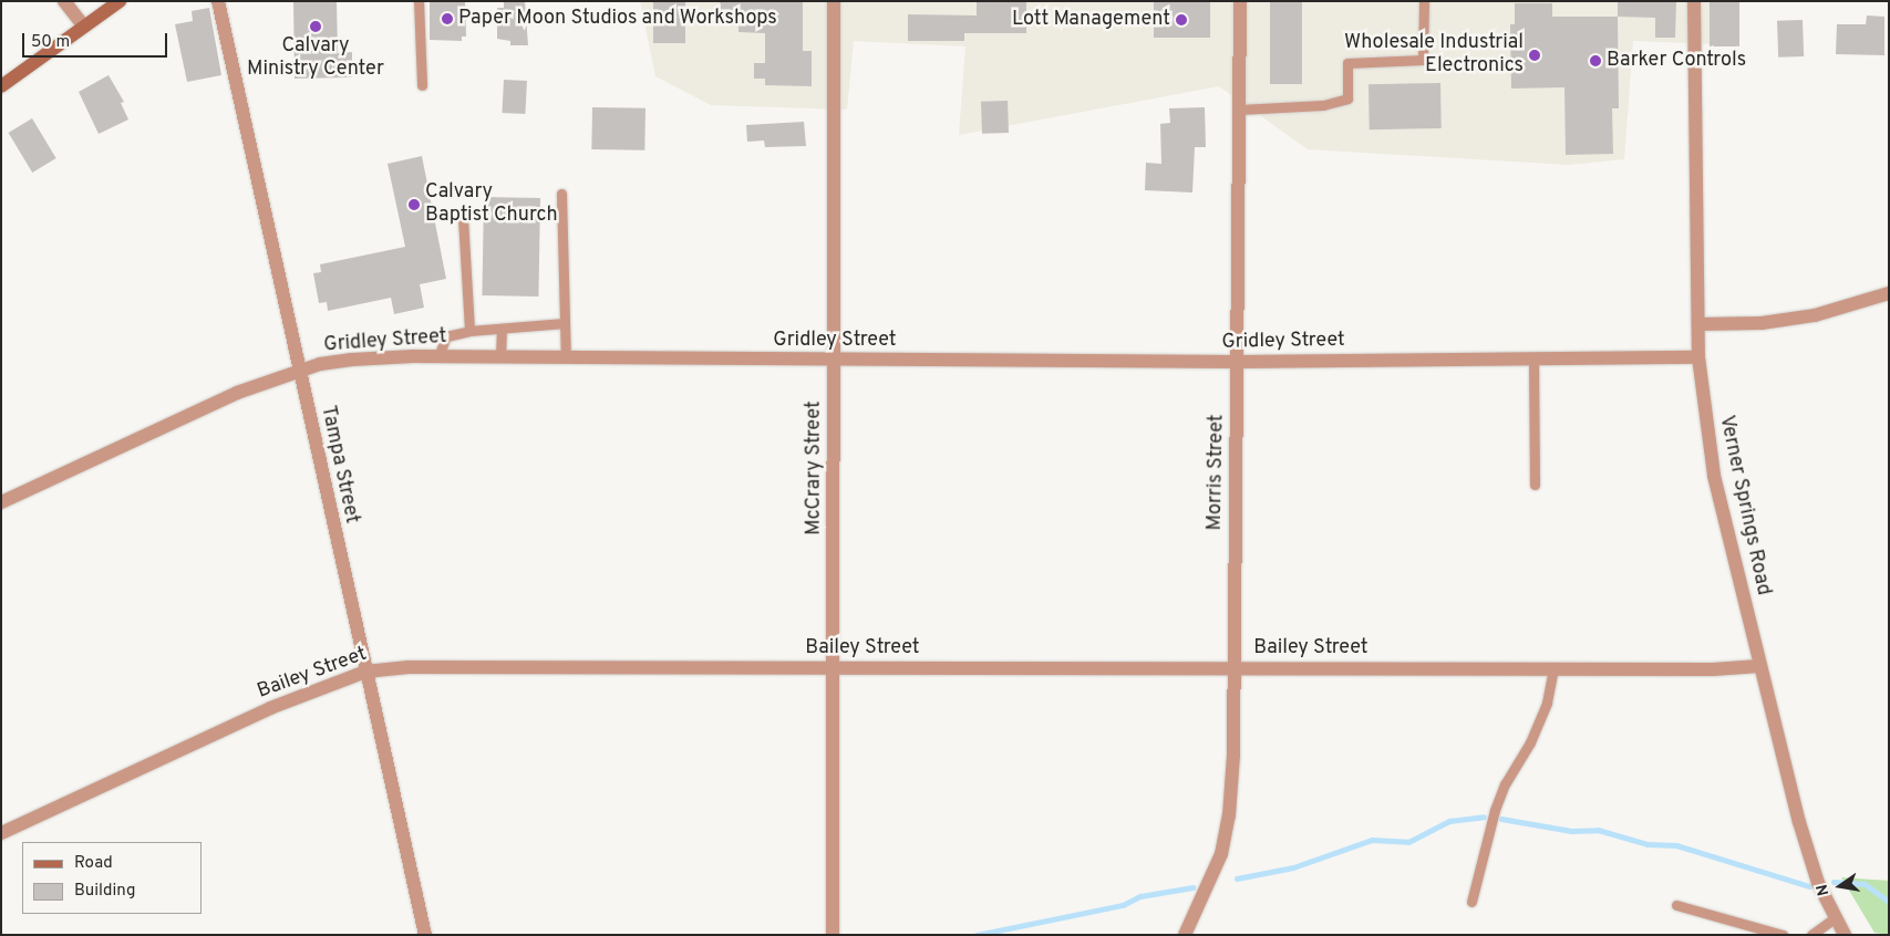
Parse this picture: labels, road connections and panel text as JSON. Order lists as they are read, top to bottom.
{
  "streets": {
    "street": [
      "Gridley Street",
      "Tampa Street",
      "McCrary Street",
      "Morris Street",
      "Verner Springs Road",
      "Bailey Street"
    ]
  },
  "crossings": [
    ["Gridley Street", "Tampa Street"],
    ["Gridley Street", "McCrary Street"],
    ["Gridley Street", "Morris Street"],
    ["Gridley Street", "Verner Springs Road"],
    ["Tampa Street", "Bailey Street"],
    ["McCrary Street", "Bailey Street"],
    ["Morris Street", "Bailey Street"],
    ["Verner Springs Road", "Bailey Street"]
  ],
  "places": [
    "Paper Moon Studios and Workshops",
    "Lott Management",
    "Calvary Ministry Center",
    "Wholesale Industrial Electronics",
    "Barker Controls",
    "Calvary Baptist Church"
  ],
  "legend": ["Road", "Building"],
  "scale_bar": "50 m",
  "north": "left"
}
